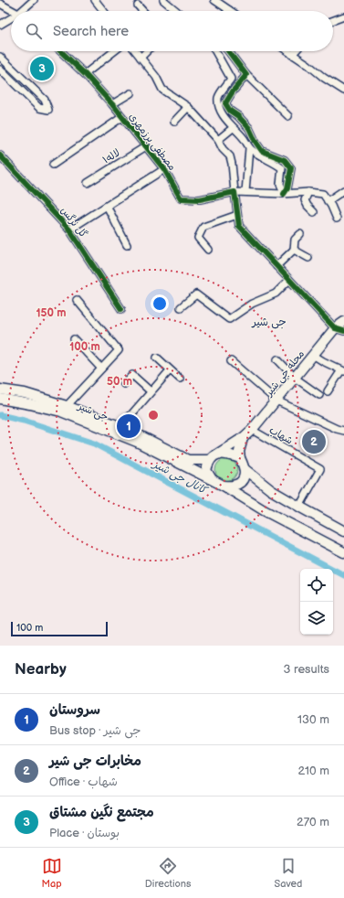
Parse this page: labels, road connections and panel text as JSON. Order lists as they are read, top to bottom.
{
  "streets": {
    "main road": ["محله جی شیر", "جی شیر"],
    "street": [
      "مصطفی برزمهری",
      "لاله۱",
      "گل نرگس",
      "شهاب"
    ]
  },
  "crossings": [
    ["مصطفی برزمهری", "لاله۱"],
    ["محله جی شیر", "جی شیر"],
    ["محله جی شیر", "شهاب"]
  ],
  "districts": ["جی شیر"],
  "water": ["کانال جی شیر"],
  "scale_bar": "100 m",
  "page": {
    "search": "Search here",
    "pins": ["3", "1", "2"],
    "scale": "100 m",
    "heading": ["Nearby", "3 results"],
    "list": [
      {
        "mark": "1",
        "name": "سروستان",
        "note": "Bus stop · جی شیر",
        "value": "130 m"
      },
      {
        "mark": "2",
        "name": "مخابرات جی شیر",
        "note": "Office · شهاب",
        "value": "210 m"
      },
      {
        "mark": "3",
        "name": "مجتمع نگین مشتاق",
        "note": "Place · بوستان",
        "value": "270 m"
      }
    ],
    "nav": ["Map", "Directions", "Saved"]
  },
  "rings": ["150 m", "100 m", "50 m"]
}
